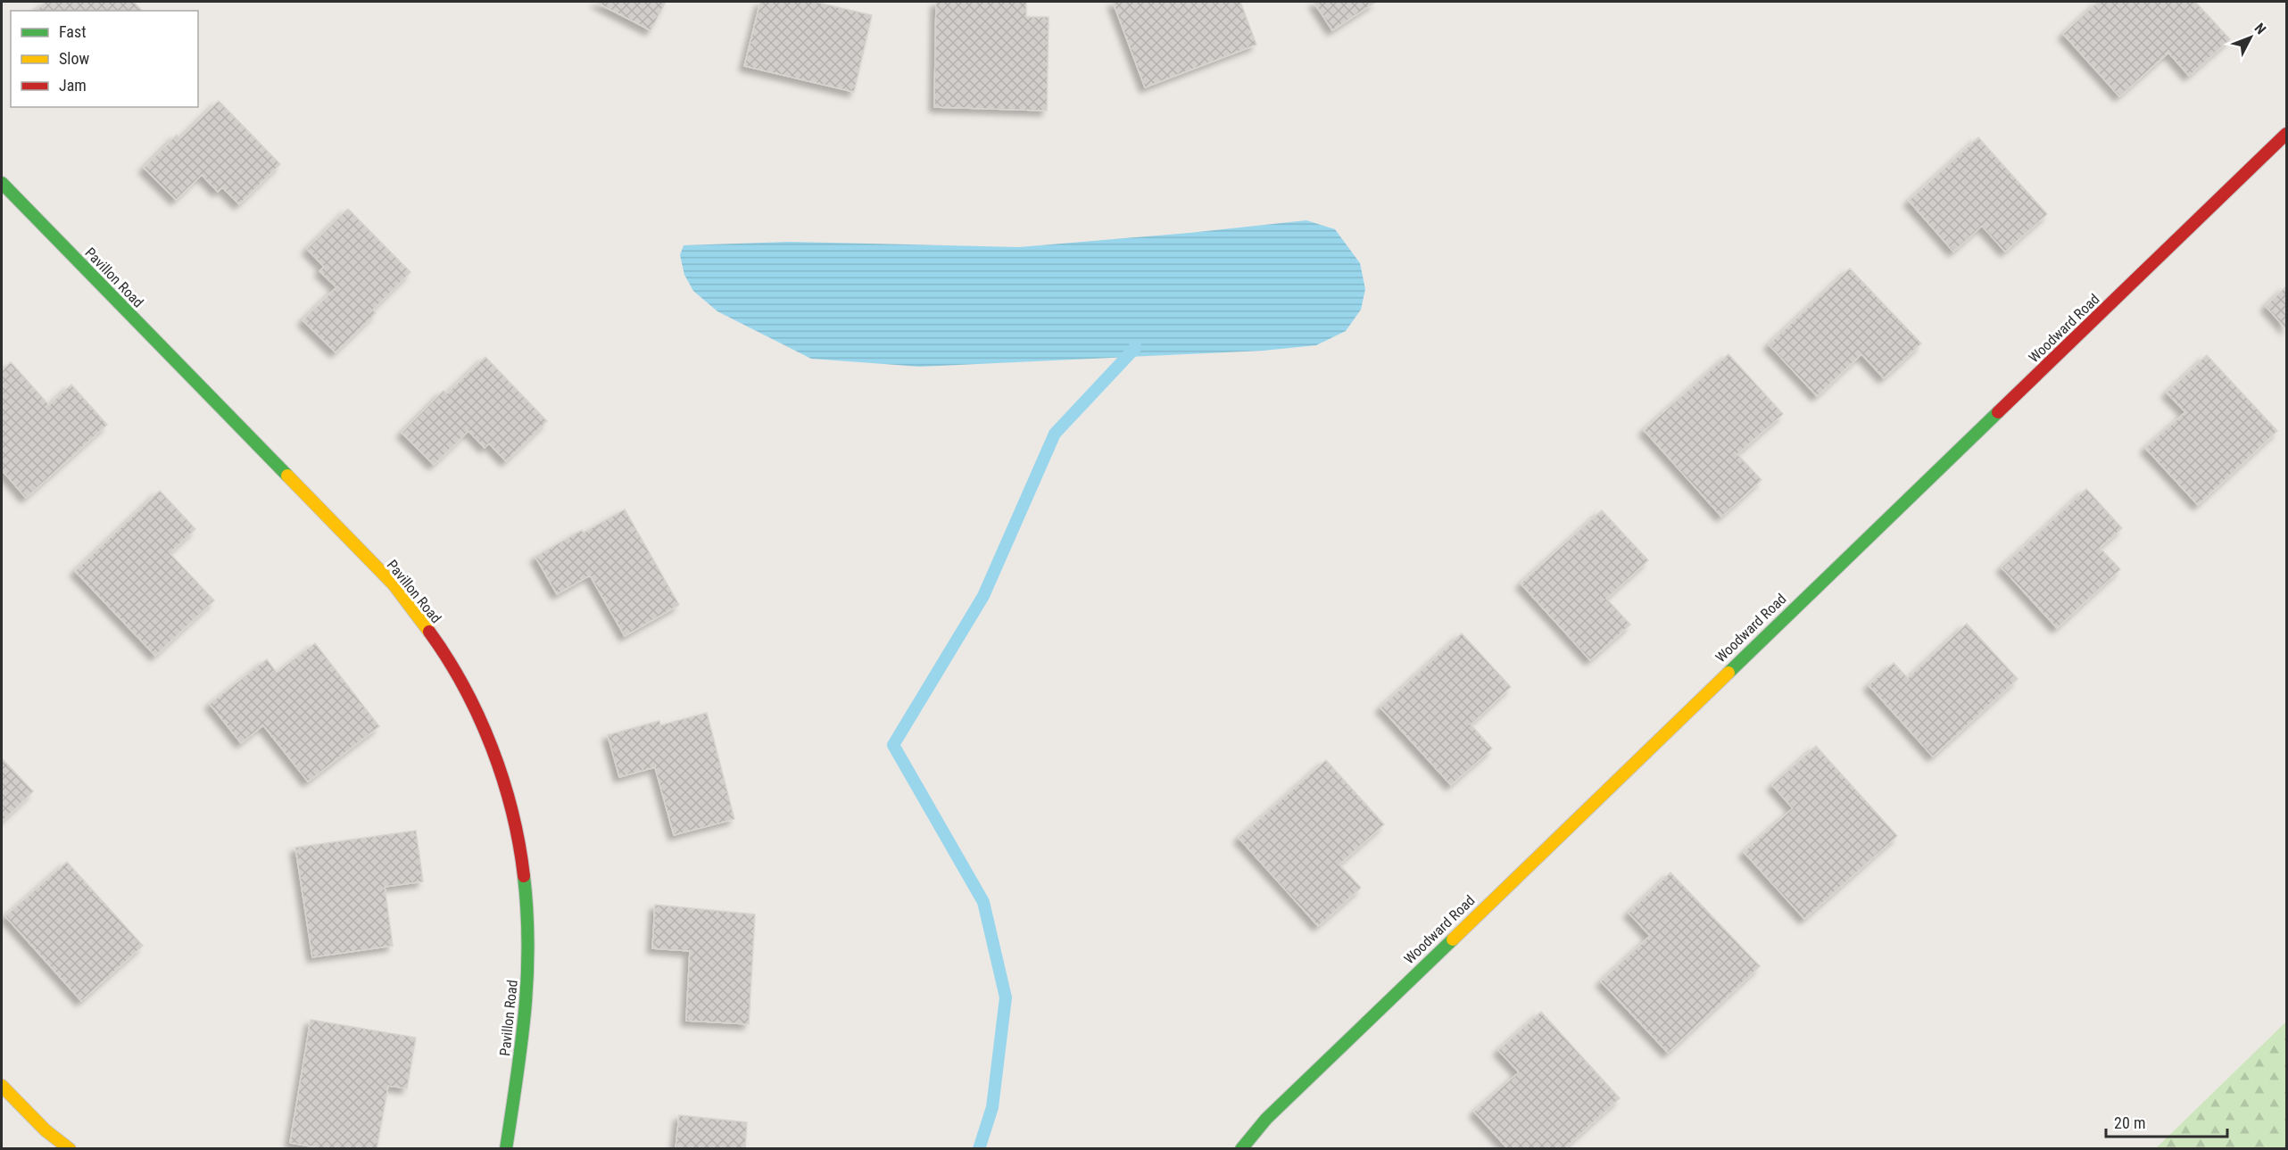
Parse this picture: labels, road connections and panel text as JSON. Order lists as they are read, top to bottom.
{
  "streets": {
    "street": ["Pavillon Road", "Woodward Road"]
  },
  "legend": ["Fast", "Slow", "Jam"],
  "scale_bar": "20 m",
  "north": "top right"
}
